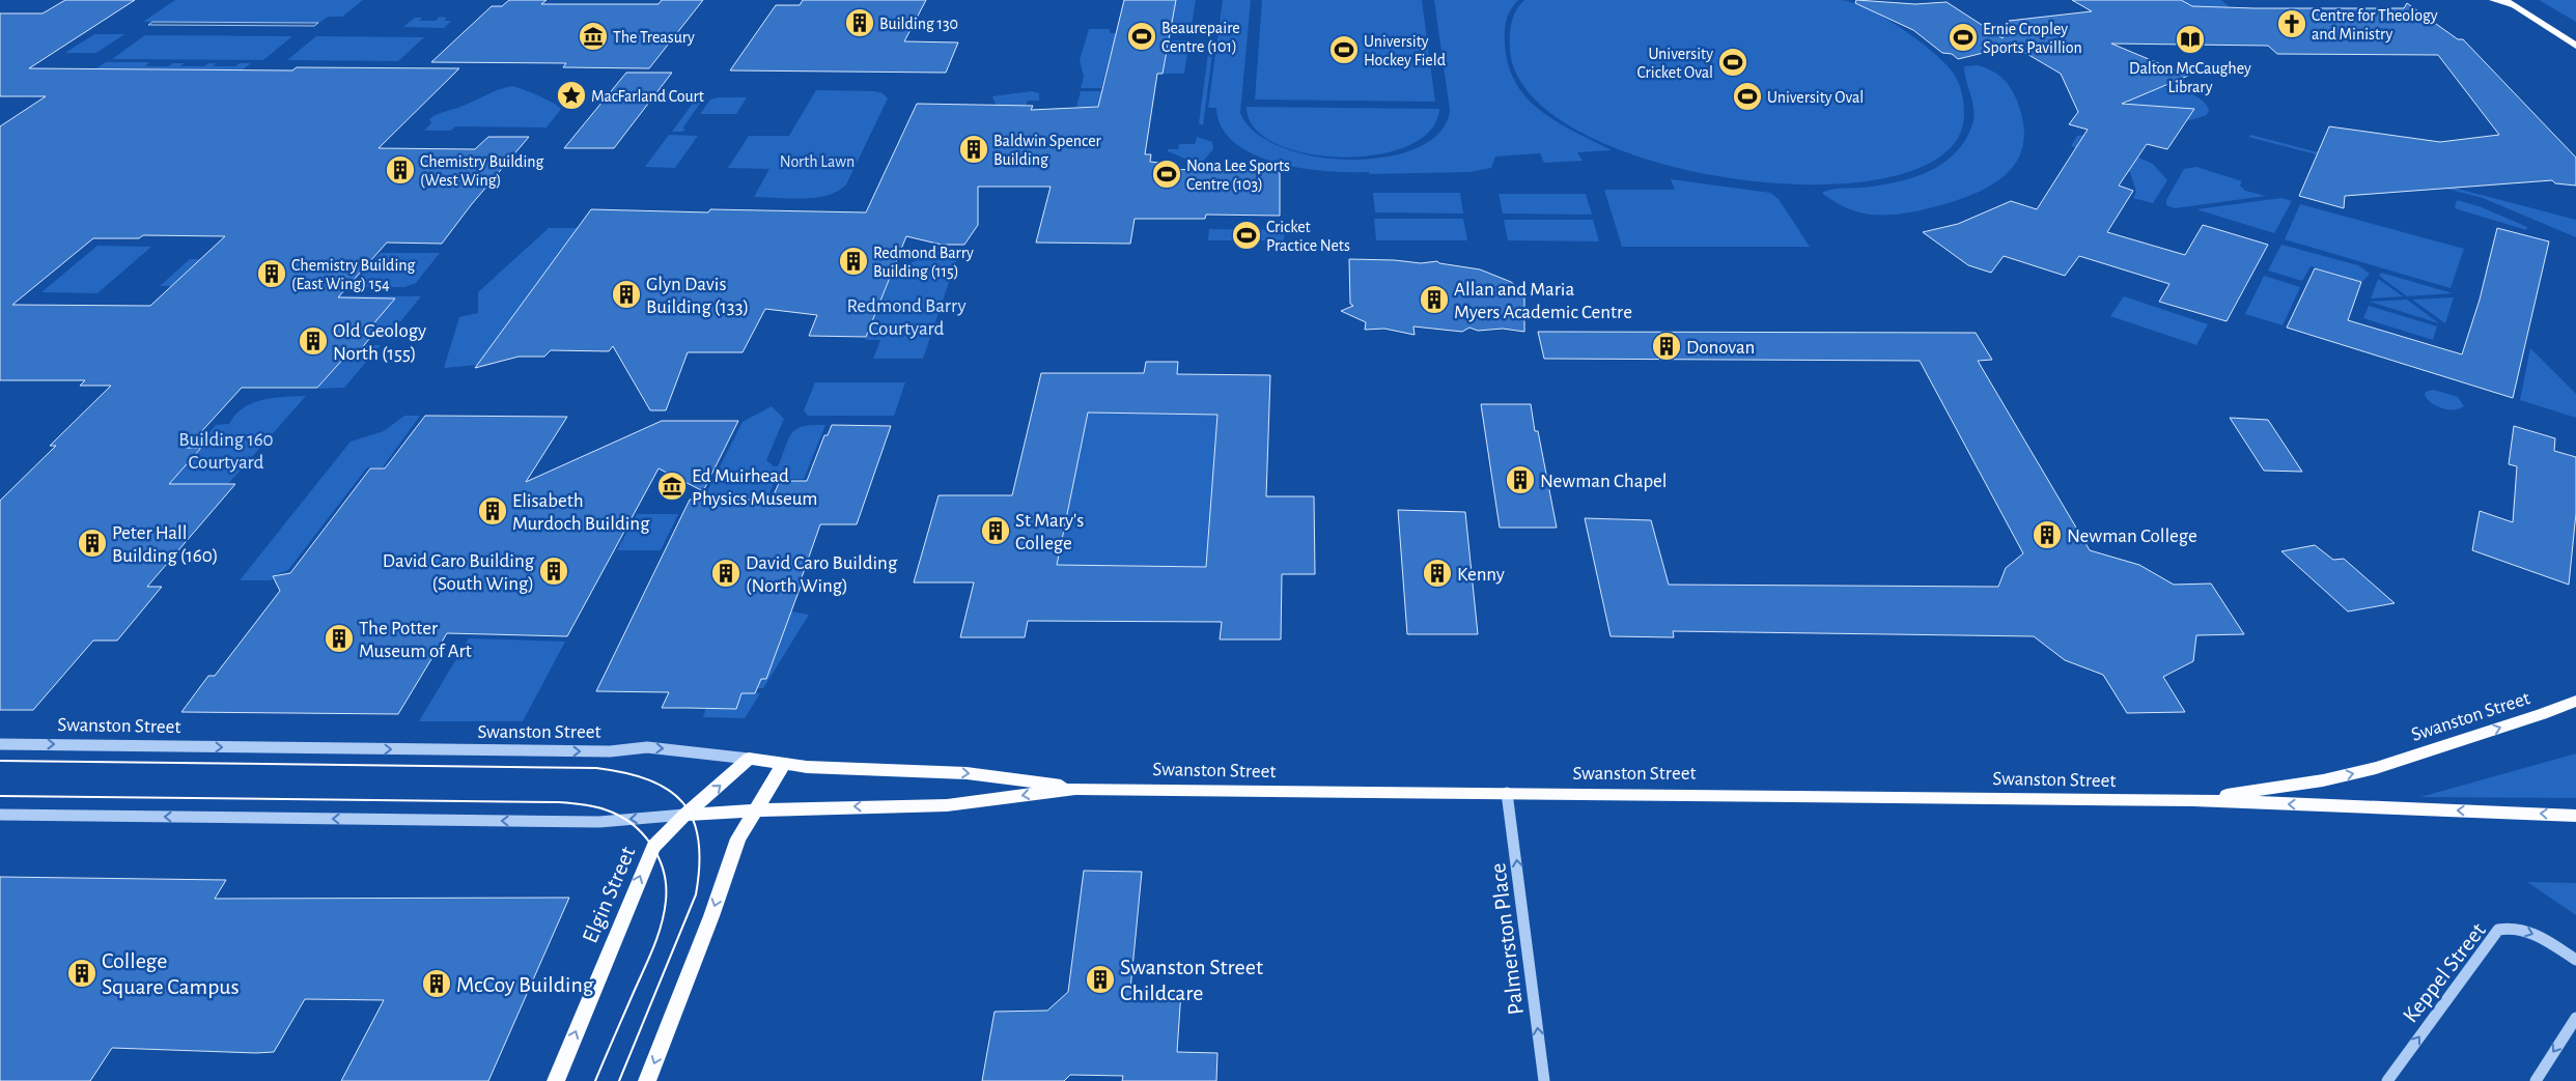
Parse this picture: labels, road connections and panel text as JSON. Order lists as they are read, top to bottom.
{
  "streets": {
    "main road": ["Swanston Street", "Elgin Street"],
    "street": ["Palmerston Place", "Keppel Street"]
  },
  "crossings": [
    ["Swanston Street", "Elgin Street"],
    ["Swanston Street", "Palmerston Place"]
  ],
  "one_way": ["Palmerston Place", "Keppel Street"],
  "parks": ["North Lawn", "Redmond Barry Courtyard", "Building 160 Courtyard"],
  "places": {
    "building": [
      "Building 130",
      "Baldwin Spencer Building",
      "Chemistry Building (West Wing)",
      "Redmond Barry Building (115)",
      "Chemistry Building (East Wing) 154",
      "Glyn Davis Building (133)",
      "Allan and Maria Myers Academic Centre",
      "Old Geology North (155)",
      "Donovan",
      "Newman Chapel",
      "Elisabeth Murdoch Building",
      "St Mary's College",
      "Newman College",
      "Peter Hall Building (160)",
      "David Caro Building (South Wing)",
      "David Caro Building (North Wing)",
      "Kenny",
      "The Potter Museum of Art",
      "College Square Campus",
      "Swanston Street Childcare",
      "McCoy Building"
    ],
    "church": ["Centre for Theology and Ministry"],
    "museum": ["The Treasury", "Ed Muirhead Physics Museum"],
    "sports": [
      "Beaurepaire Centre (101)",
      "Ernie Cropley Sports Pavillion",
      "University Hockey Field",
      "University Cricket Oval",
      "University Oval",
      "Nona Lee Sports Centre (103)",
      "Cricket Practice Nets"
    ],
    "library": ["Dalton McCaughey Library"],
    "place": ["MacFarland Court"]
  }
}
